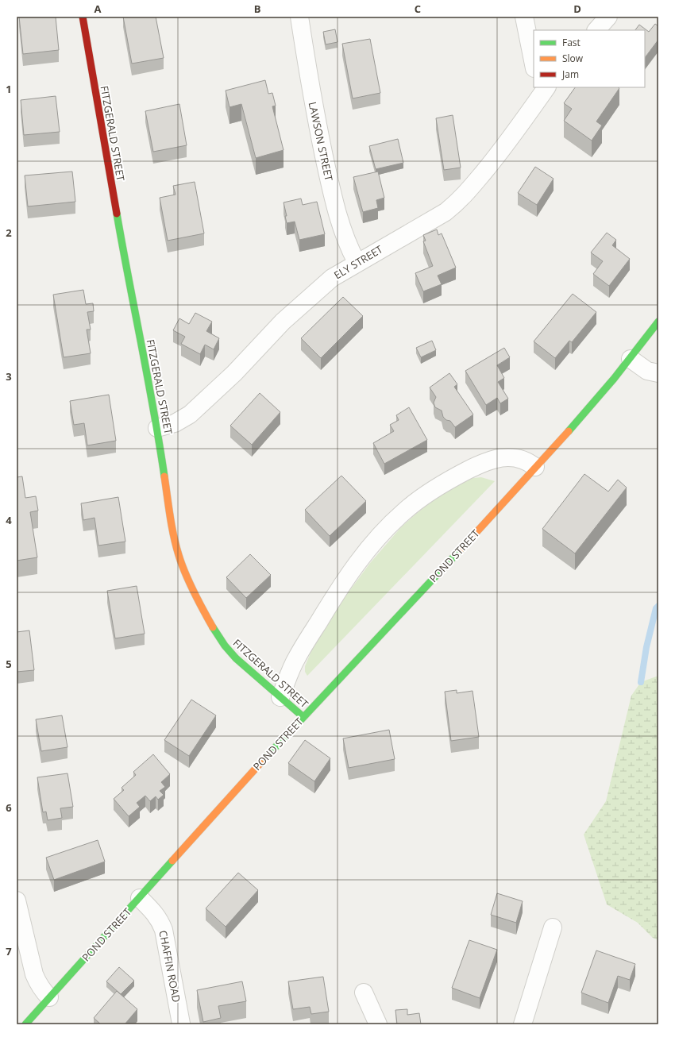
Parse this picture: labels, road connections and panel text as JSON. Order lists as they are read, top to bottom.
{
  "streets": {
    "main road": ["FITZGERALD STREET", "POND STREET"],
    "street": ["LAWSON STREET", "ELY STREET", "CHAFFIN ROAD"]
  },
  "crossings": [
    ["FITZGERALD STREET", "ELY STREET"],
    ["FITZGERALD STREET", "POND STREET"],
    ["LAWSON STREET", "ELY STREET"],
    ["POND STREET", "CHAFFIN ROAD"]
  ],
  "legend": ["Fast", "Slow", "Jam"],
  "grid": {
    "columns": [
      "A",
      "B",
      "C",
      "D"
    ],
    "rows": [
      "1",
      "2",
      "3",
      "4",
      "5",
      "6",
      "7"
    ]
  }
}
